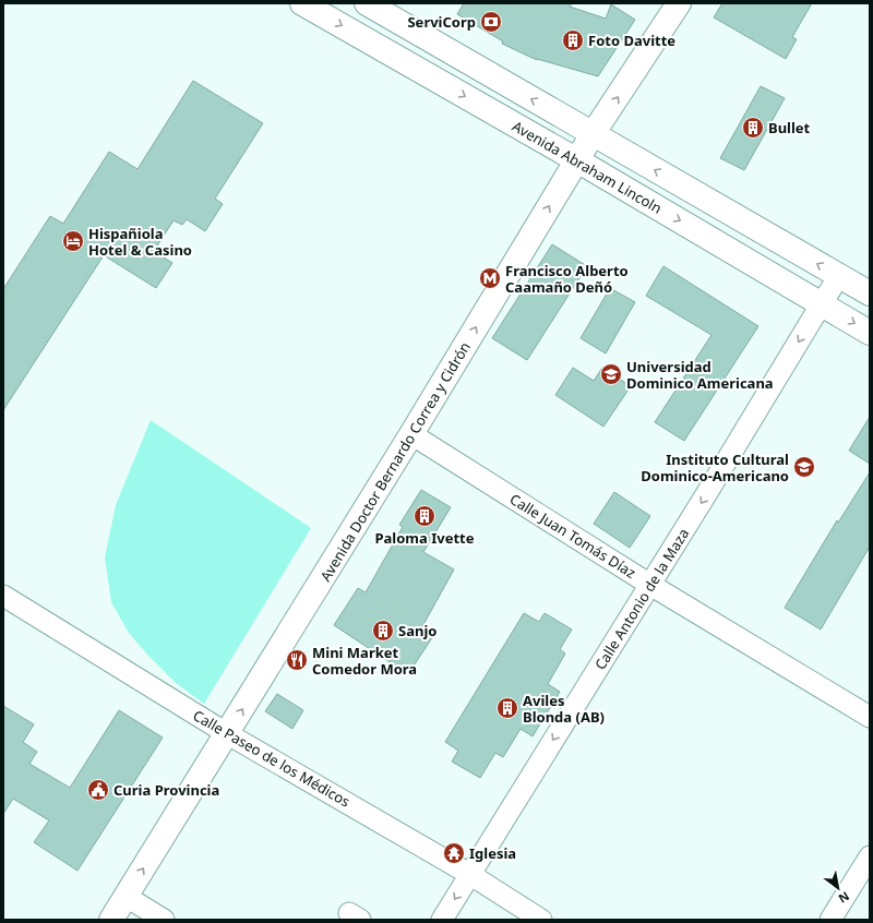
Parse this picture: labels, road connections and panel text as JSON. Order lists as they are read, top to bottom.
{
  "streets": {
    "main road": ["Avenida Abraham Lincoln", "Avenida Doctor Bernardo Correa y Cidrón"],
    "street": ["Calle Juan Tomás Díaz", "Calle Antonio de la Maza", "Calle Paseo de los Médicos"]
  },
  "crossings": [
    ["Avenida Abraham Lincoln", "Avenida Doctor Bernardo Correa y Cidrón"],
    ["Avenida Abraham Lincoln", "Calle Antonio de la Maza"],
    ["Avenida Doctor Bernardo Correa y Cidrón", "Calle Juan Tomás Díaz"],
    ["Avenida Doctor Bernardo Correa y Cidrón", "Calle Paseo de los Médicos"],
    ["Calle Juan Tomás Díaz", "Calle Antonio de la Maza"],
    ["Calle Antonio de la Maza", "Calle Paseo de los Médicos"]
  ],
  "one_way": ["Avenida Doctor Bernardo Correa y Cidrón", "Calle Antonio de la Maza"],
  "places": {
    "bank": ["ServiCorp"],
    "building": [
      "Foto Davitte",
      "Bullet",
      "Paloma Ivette",
      "Sanjo",
      "Aviles Blonda (AB)"
    ],
    "hotel": ["Hispañiola Hotel & Casino"],
    "metro station": ["Francisco Alberto Caamaño Deñó"],
    "school or university": ["Universidad Dominico Americana", "Instituto Cultural Dominico-Americano"],
    "restaurant": ["Mini Market Comedor Mora"],
    "public building": ["Curia Provincia"],
    "temple": ["Iglesia"]
  },
  "north": "bottom right"
}
